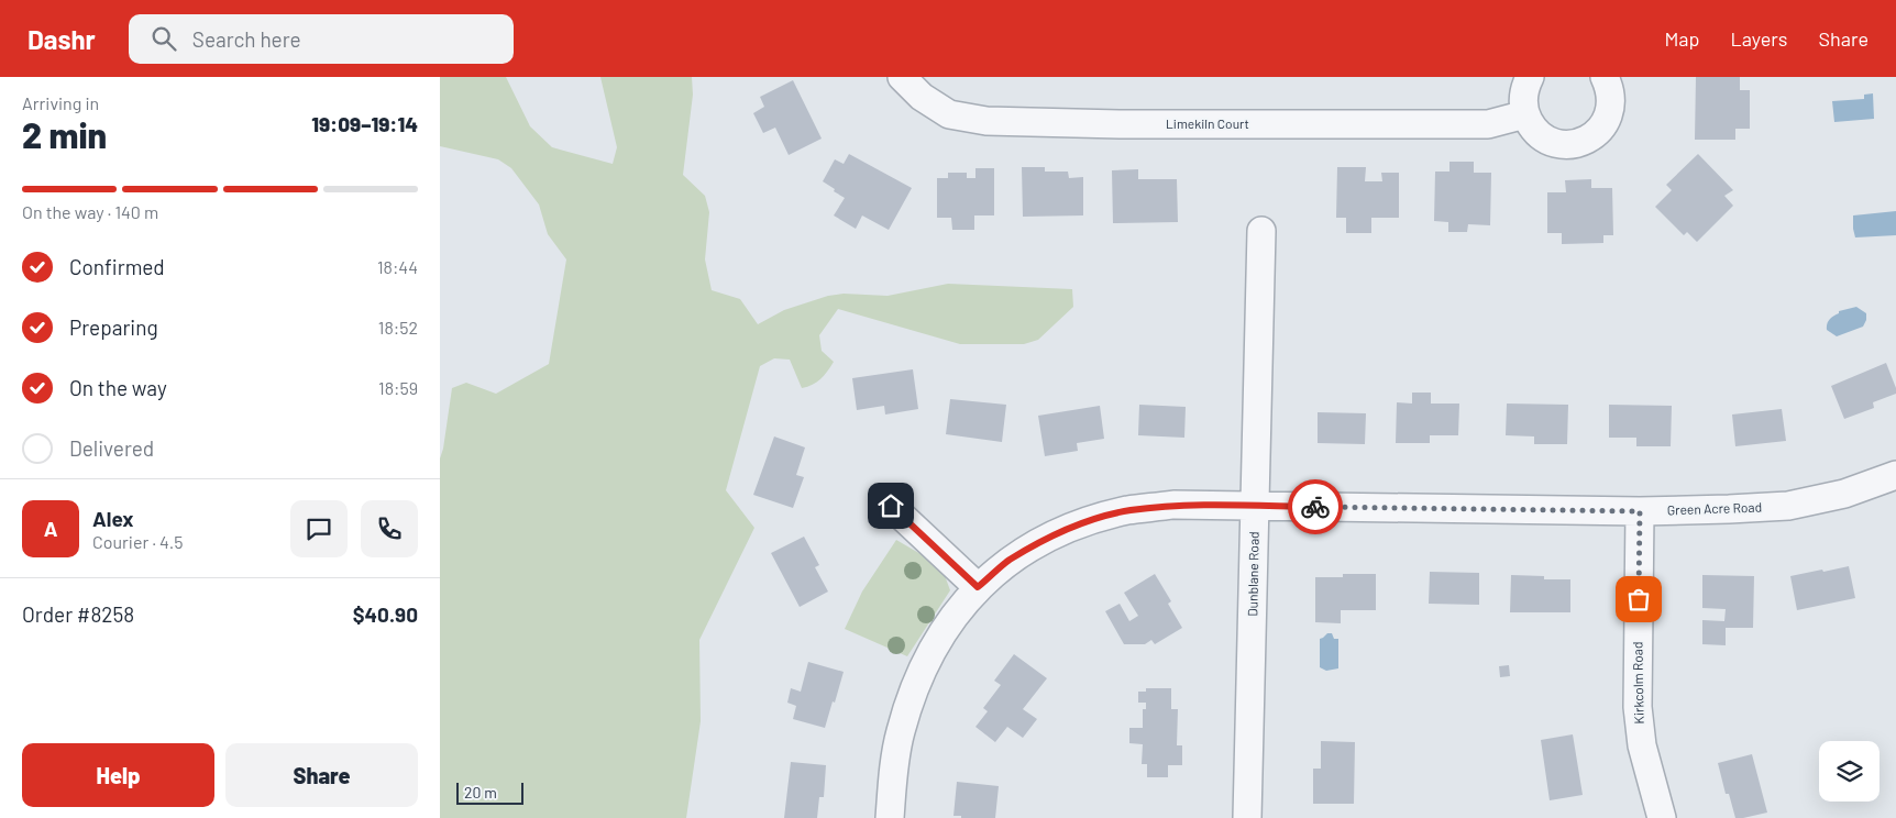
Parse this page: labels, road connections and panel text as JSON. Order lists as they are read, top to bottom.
{
  "streets": {
    "street": [
      "Limekiln Court",
      "Green Acre Road",
      "Dunblane Road",
      "Kirkcolm Road"
    ]
  },
  "crossings": [
    ["Green Acre Road", "Dunblane Road"],
    ["Green Acre Road", "Kirkcolm Road"]
  ],
  "scale_bar": "20 m",
  "page": {
    "header": "Dashr",
    "search": "Search here",
    "nav": ["Map", "Layers", "Share"],
    "heading": ["2 min", "Arriving in", "19:09–19:14"],
    "panel": [
      "Alex",
      "Courier · 4.5",
      "Order #8258",
      "$40.90"
    ],
    "bar": "On the way · 140 m",
    "list": [
      ["Confirmed", "18:44"],
      ["Preparing", "18:52"],
      ["On the way", "18:59"],
      "Delivered"
    ],
    "round": "A",
    "buttons": ["Help", "Share"],
    "scale": "20 m"
  }
}
